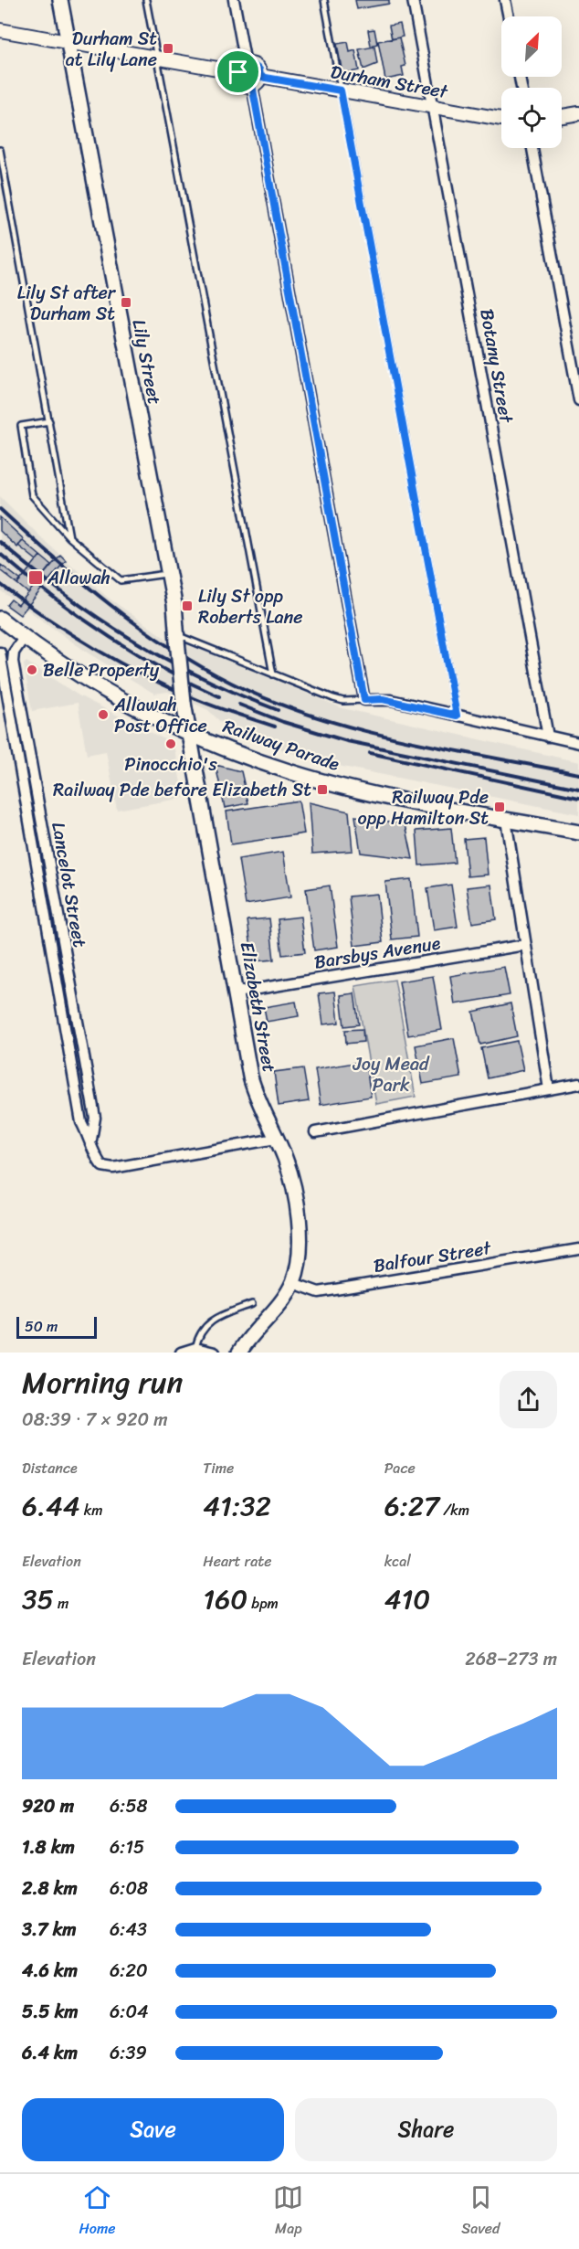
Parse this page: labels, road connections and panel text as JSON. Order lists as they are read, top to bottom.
{
  "streets": {
    "main road": ["Lily Street", "Railway Parade", "Elizabeth Street"],
    "street": [
      "Durham Street",
      "Botany Street",
      "Lancelot Street",
      "Barsbys Avenue",
      "Balfour Street"
    ]
  },
  "crossings": [
    ["Durham Street", "Botany Street"],
    ["Lily Street", "Railway Parade"],
    ["Lily Street", "Elizabeth Street"],
    ["Railway Parade", "Elizabeth Street"],
    ["Lancelot Street", "Elizabeth Street"],
    ["Barsbys Avenue", "Elizabeth Street"],
    ["Elizabeth Street", "Balfour Street"]
  ],
  "parks": ["Joy Mead Park"],
  "places": {
    "transit": [
      "Durham St at Lily Lane",
      "Lily St after Durham St",
      "Allawah",
      "Lily St opp Roberts Lane",
      "Railway Pde before Elizabeth St",
      "Railway Pde opp Hamilton St"
    ],
    "other": ["Belle Property", "Allawah Post Office", "Pinocchio's"]
  },
  "scale_bar": "50 m",
  "north": "top right",
  "page": {
    "scale": "50 m",
    "heading": ["Morning run", "08:39 · 7 × 920 m"],
    "stats": [
      ["Distance", "6.44 km"],
      ["Time", "41:32"],
      ["Pace", "6:27 /km"],
      ["Elevation", "35 m"],
      ["Heart rate", "160 bpm"],
      ["kcal", "410"]
    ],
    "chart": ["Elevation", "268–273 m"],
    "list": [
      {
        "name": "920 m",
        "note": "6:58"
      },
      {
        "name": "1.8 km",
        "note": "6:15"
      },
      {
        "name": "2.8 km",
        "note": "6:08"
      },
      {
        "name": "3.7 km",
        "note": "6:43"
      },
      {
        "name": "4.6 km",
        "note": "6:20"
      },
      {
        "name": "5.5 km",
        "note": "6:04"
      },
      {
        "name": "6.4 km",
        "note": "6:39"
      }
    ],
    "buttons": ["Save", "Share"],
    "tabs": ["Home", "Map", "Saved"]
  }
}
